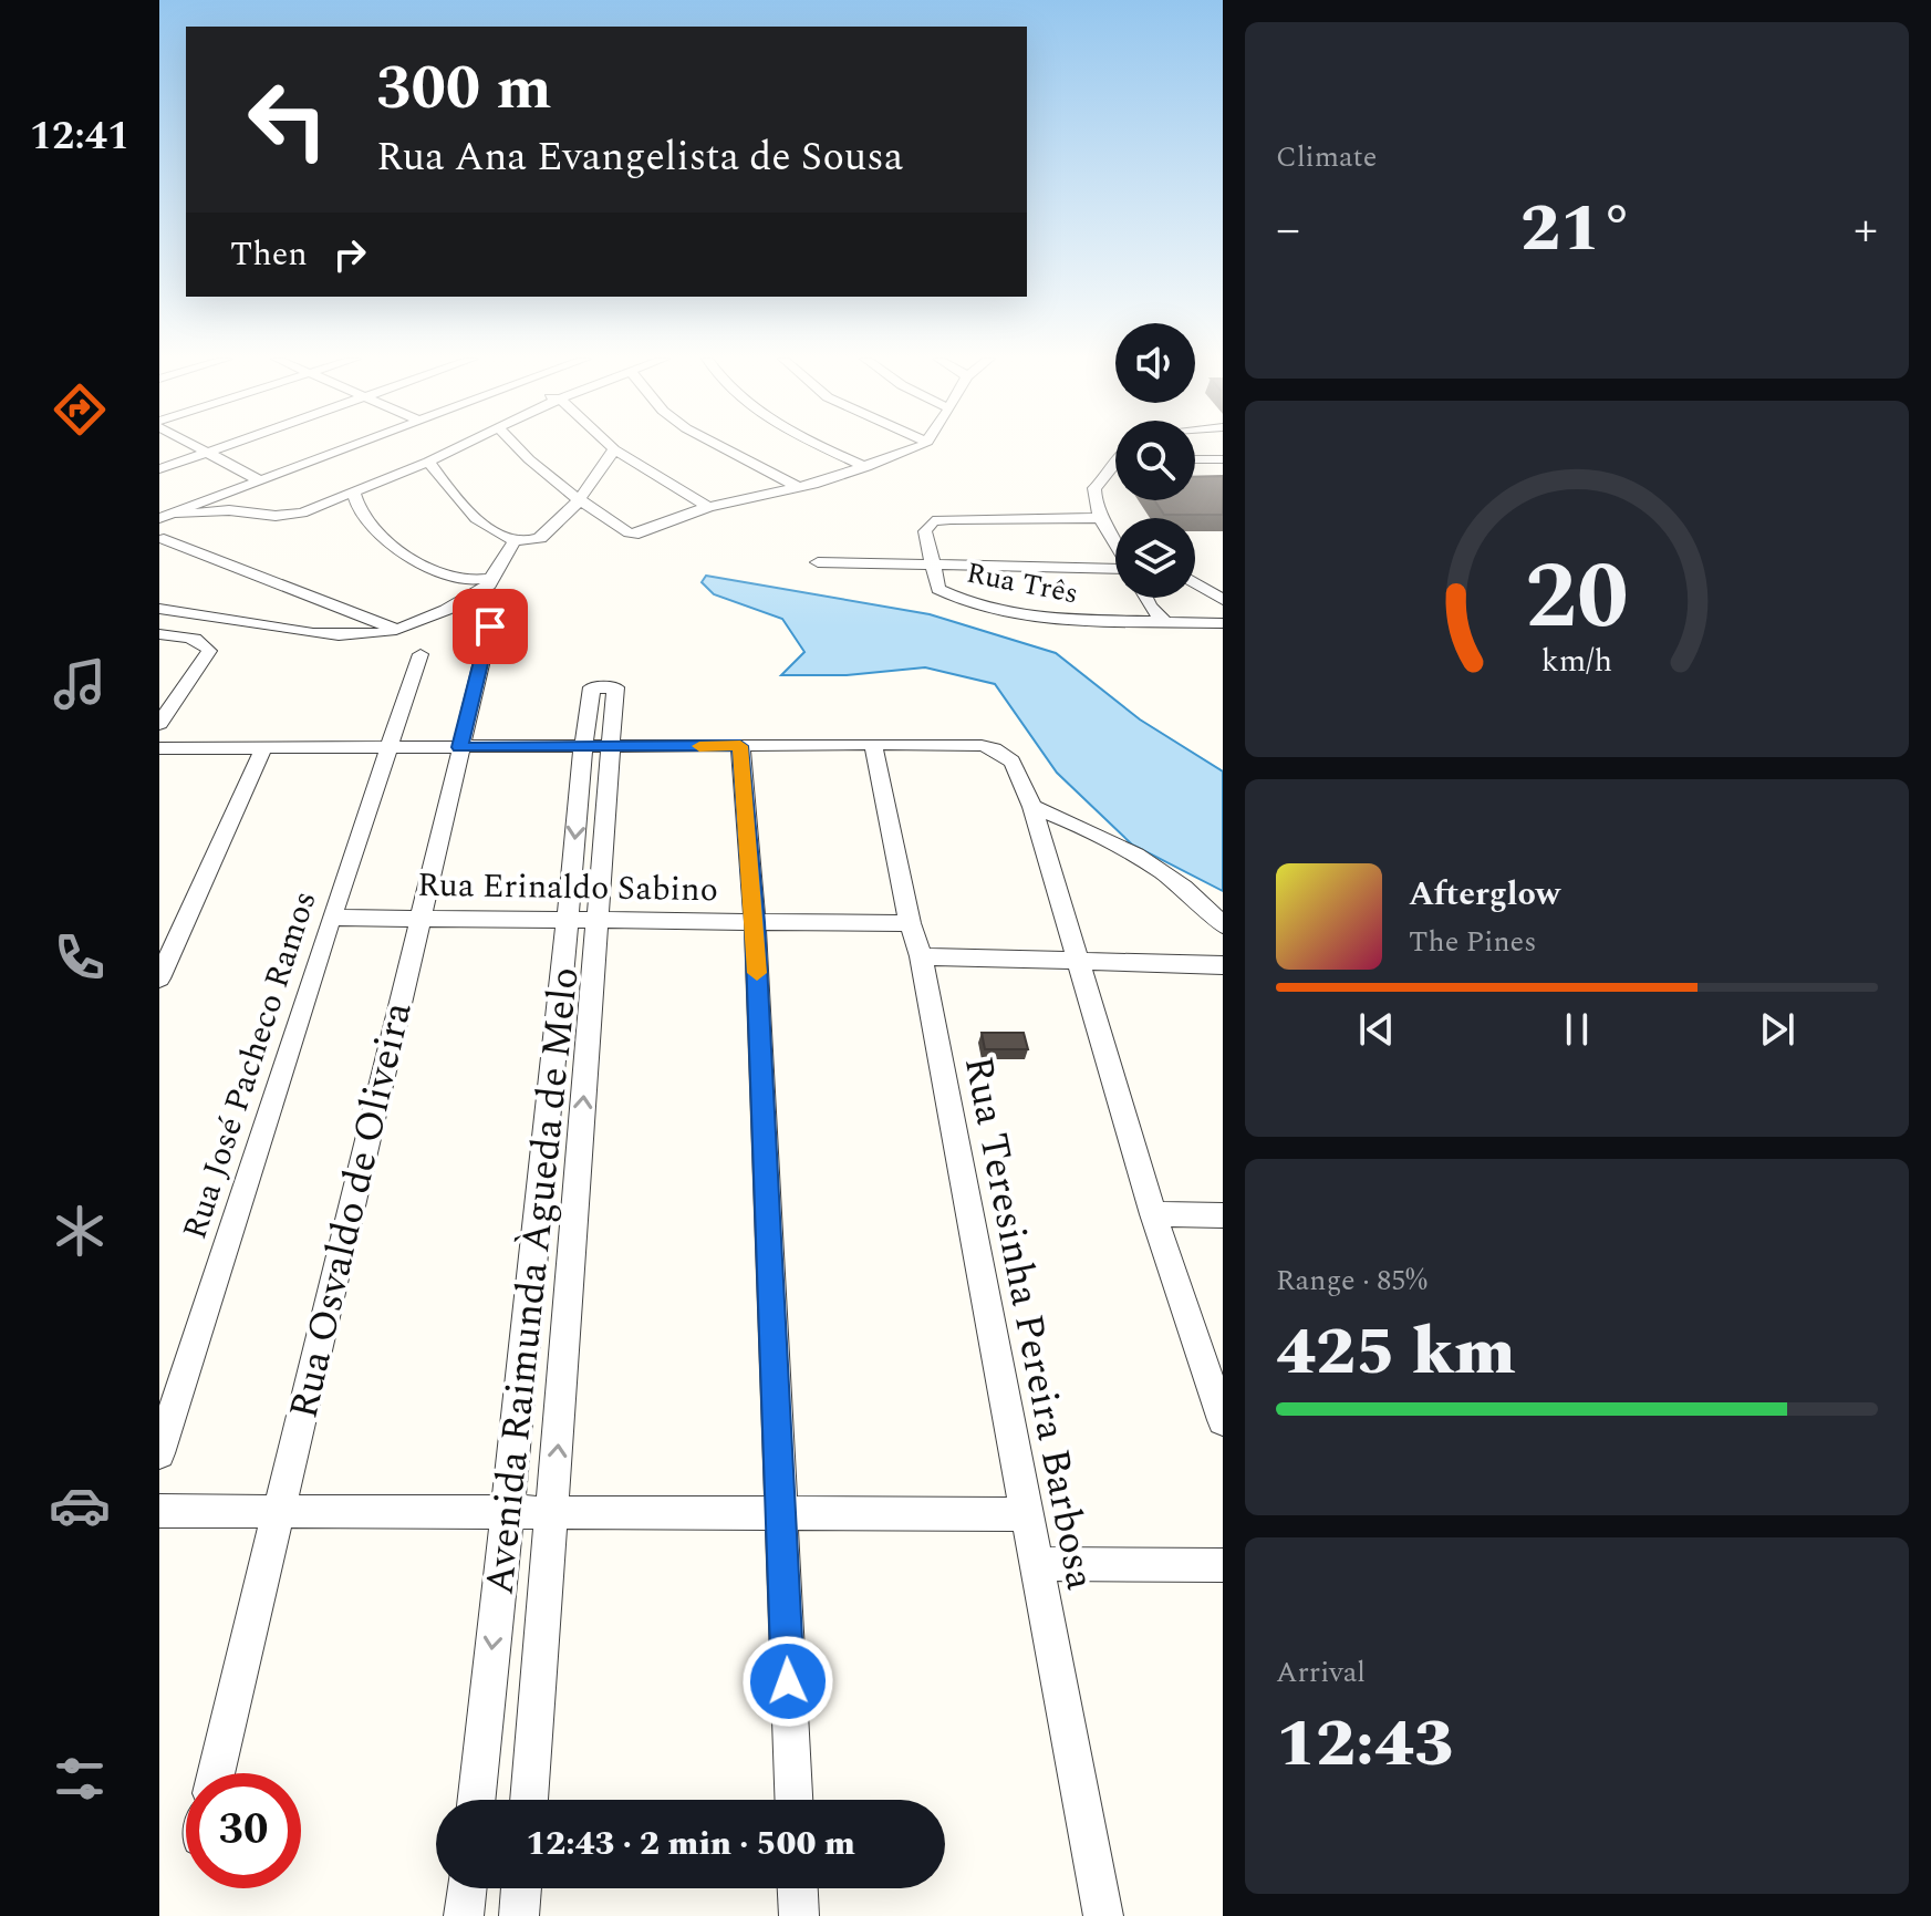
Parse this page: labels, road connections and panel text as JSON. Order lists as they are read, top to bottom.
{
  "streets": {
    "street": [
      "Rua Três",
      "Rua Erinaldo Sabino",
      "Rua José Pacheco Ramos",
      "Rua Osvaldo de Oliveira",
      "Avenida Raimunda Àgueda de Melo",
      "Rua Teresinha Pereira Barbosa"
    ]
  },
  "crossings": [
    ["Rua Erinaldo Sabino", "Rua José Pacheco Ramos"],
    ["Rua Erinaldo Sabino", "Rua Osvaldo de Oliveira"],
    ["Rua Erinaldo Sabino", "Avenida Raimunda Àgueda de Melo"],
    ["Rua Erinaldo Sabino", "Rua Teresinha Pereira Barbosa"]
  ],
  "page": {
    "tabs": "12:41",
    "tile": [
      "Climate",
      ["Range · 85%", "425 km"],
      ["Arrival", "12:43"]
    ],
    "turn": ["300 m", "Rua Ana Evangelista de Sousa"],
    "heat": ["−", "21°", "+"],
    "then": "Then",
    "song": ["Afterglow", "The Pines"],
    "limit": "30",
    "trip": "12:43 · 2 min · 500 m",
    "gauge": ["20", "km/h"]
  }
}
